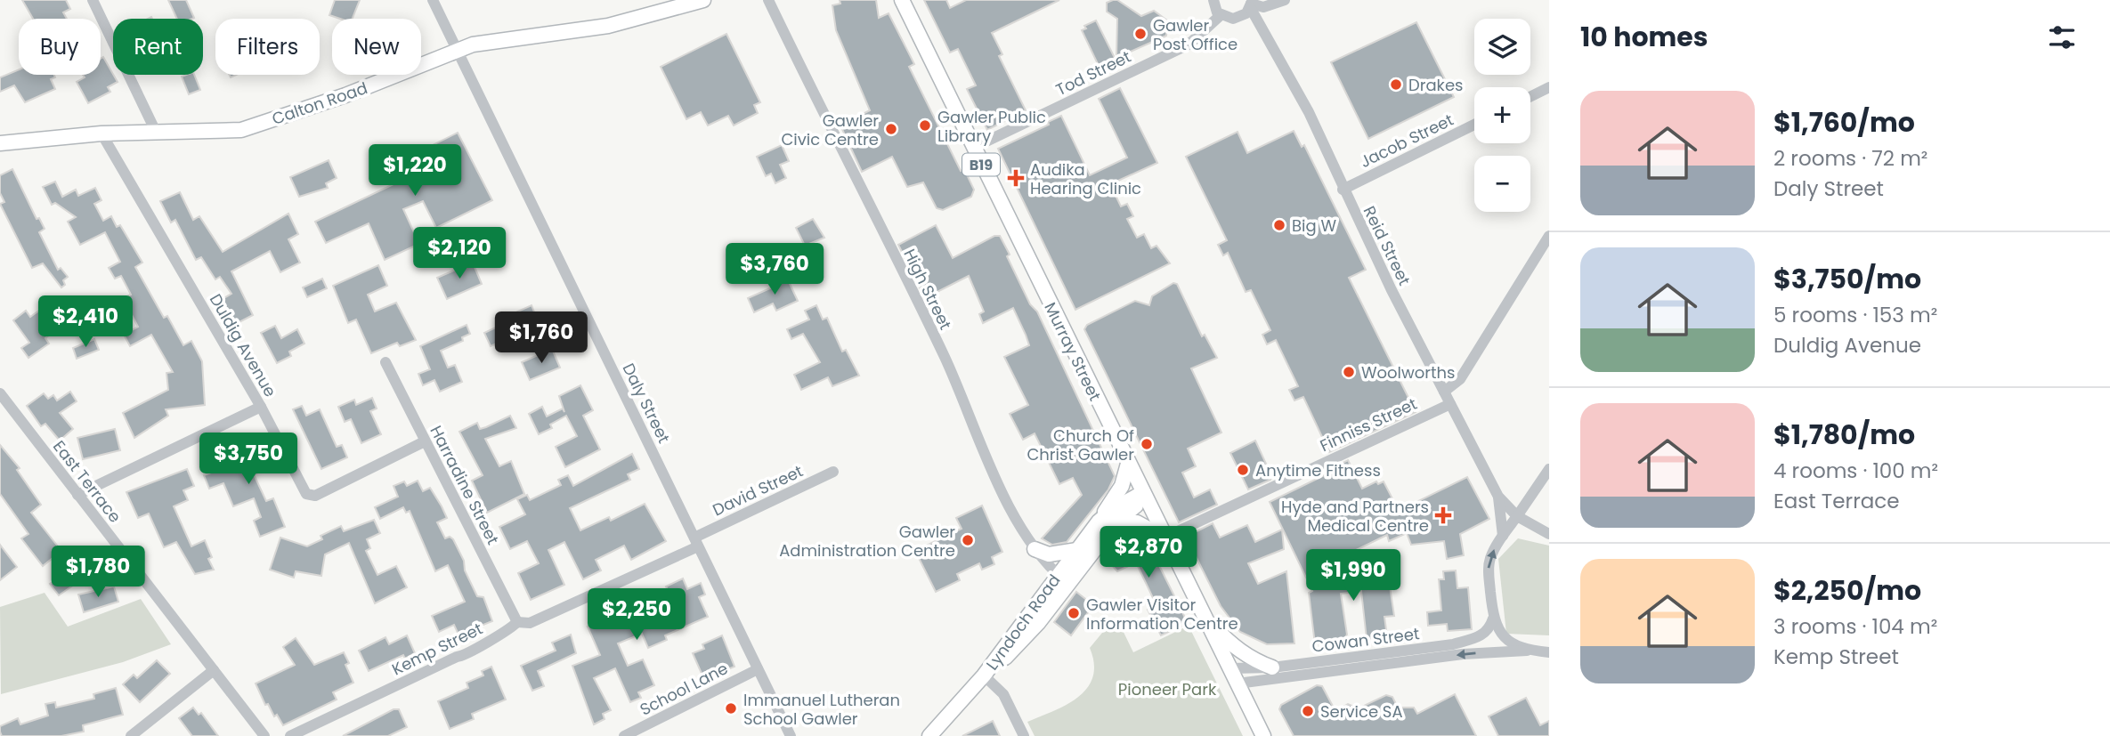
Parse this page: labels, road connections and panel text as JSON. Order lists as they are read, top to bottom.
{
  "streets": {
    "main road": [
      "Calton Road",
      "B19",
      "Murray Street",
      "Lyndoch Road"
    ],
    "street": [
      "Tod Street",
      "Jacob Street",
      "Reid Street",
      "High Street",
      "Duldig Avenue",
      "Daly Street",
      "Finniss Street",
      "East Terrace",
      "Harradine Street",
      "David Street",
      "Cowan Street",
      "Kemp Street",
      "School Lane"
    ]
  },
  "crossings": [
    ["Tod Street", "Murray Street"],
    ["Calton Road", "Duldig Avenue"],
    ["Calton Road", "Daly Street"],
    ["Jacob Street", "Reid Street"],
    ["Reid Street", "Finniss Street"],
    ["High Street", "Lyndoch Road"],
    ["Duldig Avenue", "Harradine Street"],
    ["Murray Street", "Finniss Street"],
    ["Murray Street", "Lyndoch Road"],
    ["Murray Street", "Cowan Street"],
    ["Daly Street", "David Street"],
    ["Daly Street", "Kemp Street"],
    ["Daly Street", "School Lane"],
    ["Harradine Street", "Kemp Street"],
    ["David Street", "Kemp Street"]
  ],
  "parks": ["Pioneer Park"],
  "places": {
    "other": [
      "Gawler Post Office",
      "Drakes",
      "Gawler Public Library",
      "Gawler Civic Centre",
      "Big W",
      "Woolworths",
      "Church Of Christ Gawler",
      "Anytime Fitness",
      "Gawler Administration Centre",
      "Gawler Visitor Information Centre",
      "Immanuel Lutheran School Gawler",
      "Service SA"
    ],
    "health": ["Audika Hearing Clinic", "Hyde and Partners Medical Centre"]
  },
  "page": {
    "heading": "10 homes",
    "map_buttons": ["+", "−"],
    "chip": [
      "Buy",
      "Rent",
      "Filters",
      "New"
    ],
    "list": [
      {
        "name": "$1,760/mo",
        "note": "2 rooms · 72 m² · Daly Street"
      },
      {
        "name": "$3,750/mo",
        "note": "5 rooms · 153 m² · Duldig Avenue"
      },
      {
        "name": "$1,780/mo",
        "note": "4 rooms · 100 m² · East Terrace"
      },
      {
        "name": "$2,250/mo",
        "note": "3 rooms · 104 m² · Kemp Street"
      }
    ],
    "price": [
      "$1,220",
      "$2,120",
      "$3,760",
      "$2,410",
      "$1,760",
      "$3,750",
      "$2,870",
      "$1,780",
      "$1,990",
      "$2,250"
    ]
  }
}
